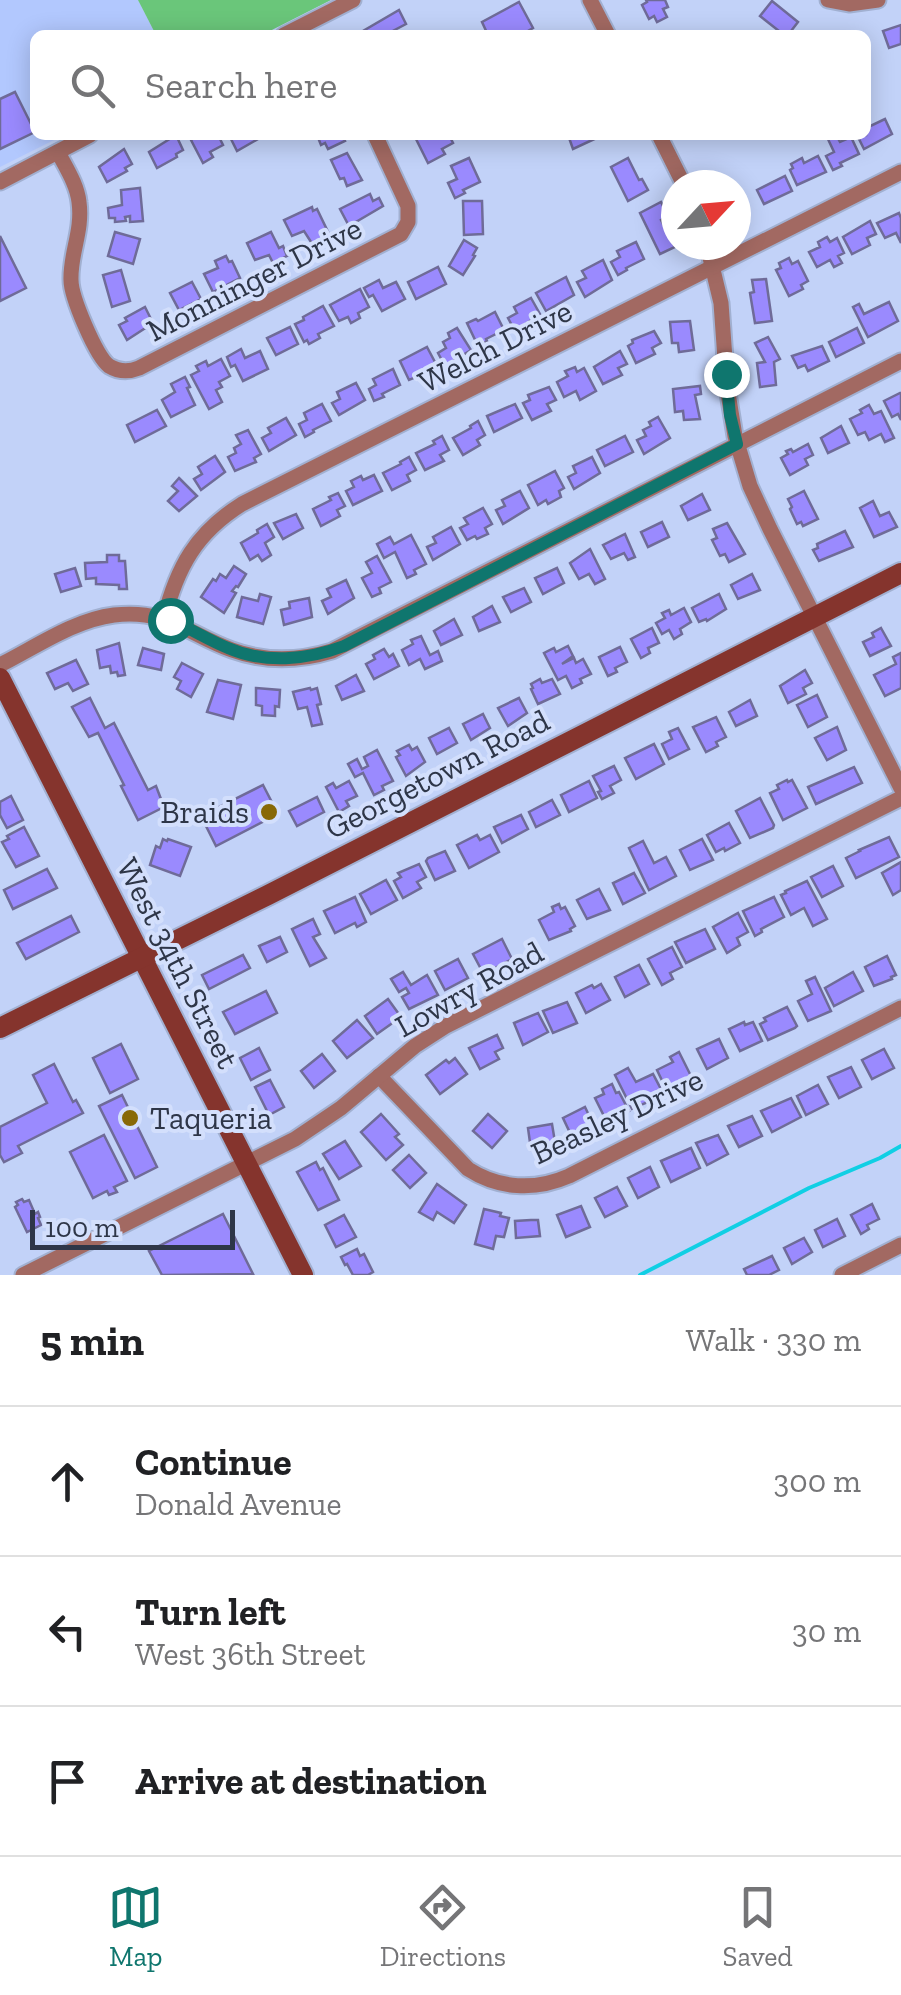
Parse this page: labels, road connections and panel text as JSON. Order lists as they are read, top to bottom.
{
  "streets": {
    "main road": ["Georgetown Road", "West 34th Street"],
    "street": [
      "Monninger Drive",
      "Welch Drive",
      "Lowry Road",
      "Beasley Drive"
    ]
  },
  "crossings": [
    ["Georgetown Road", "West 34th Street"],
    ["West 34th Street", "Lowry Road"],
    ["Lowry Road", "Beasley Drive"]
  ],
  "places": ["Braids", "Taqueria"],
  "scale_bar": "100 m",
  "north": "top right",
  "page": {
    "search": "Search here",
    "scale": "100 m",
    "heading": ["5 min", "Walk · 330 m"],
    "list": [
      ["Continue", "Donald Avenue", "300 m"],
      ["Turn left", "West 36th Street", "30 m"],
      "Arrive at destination"
    ],
    "nav": ["Map", "Directions", "Saved"]
  }
}
